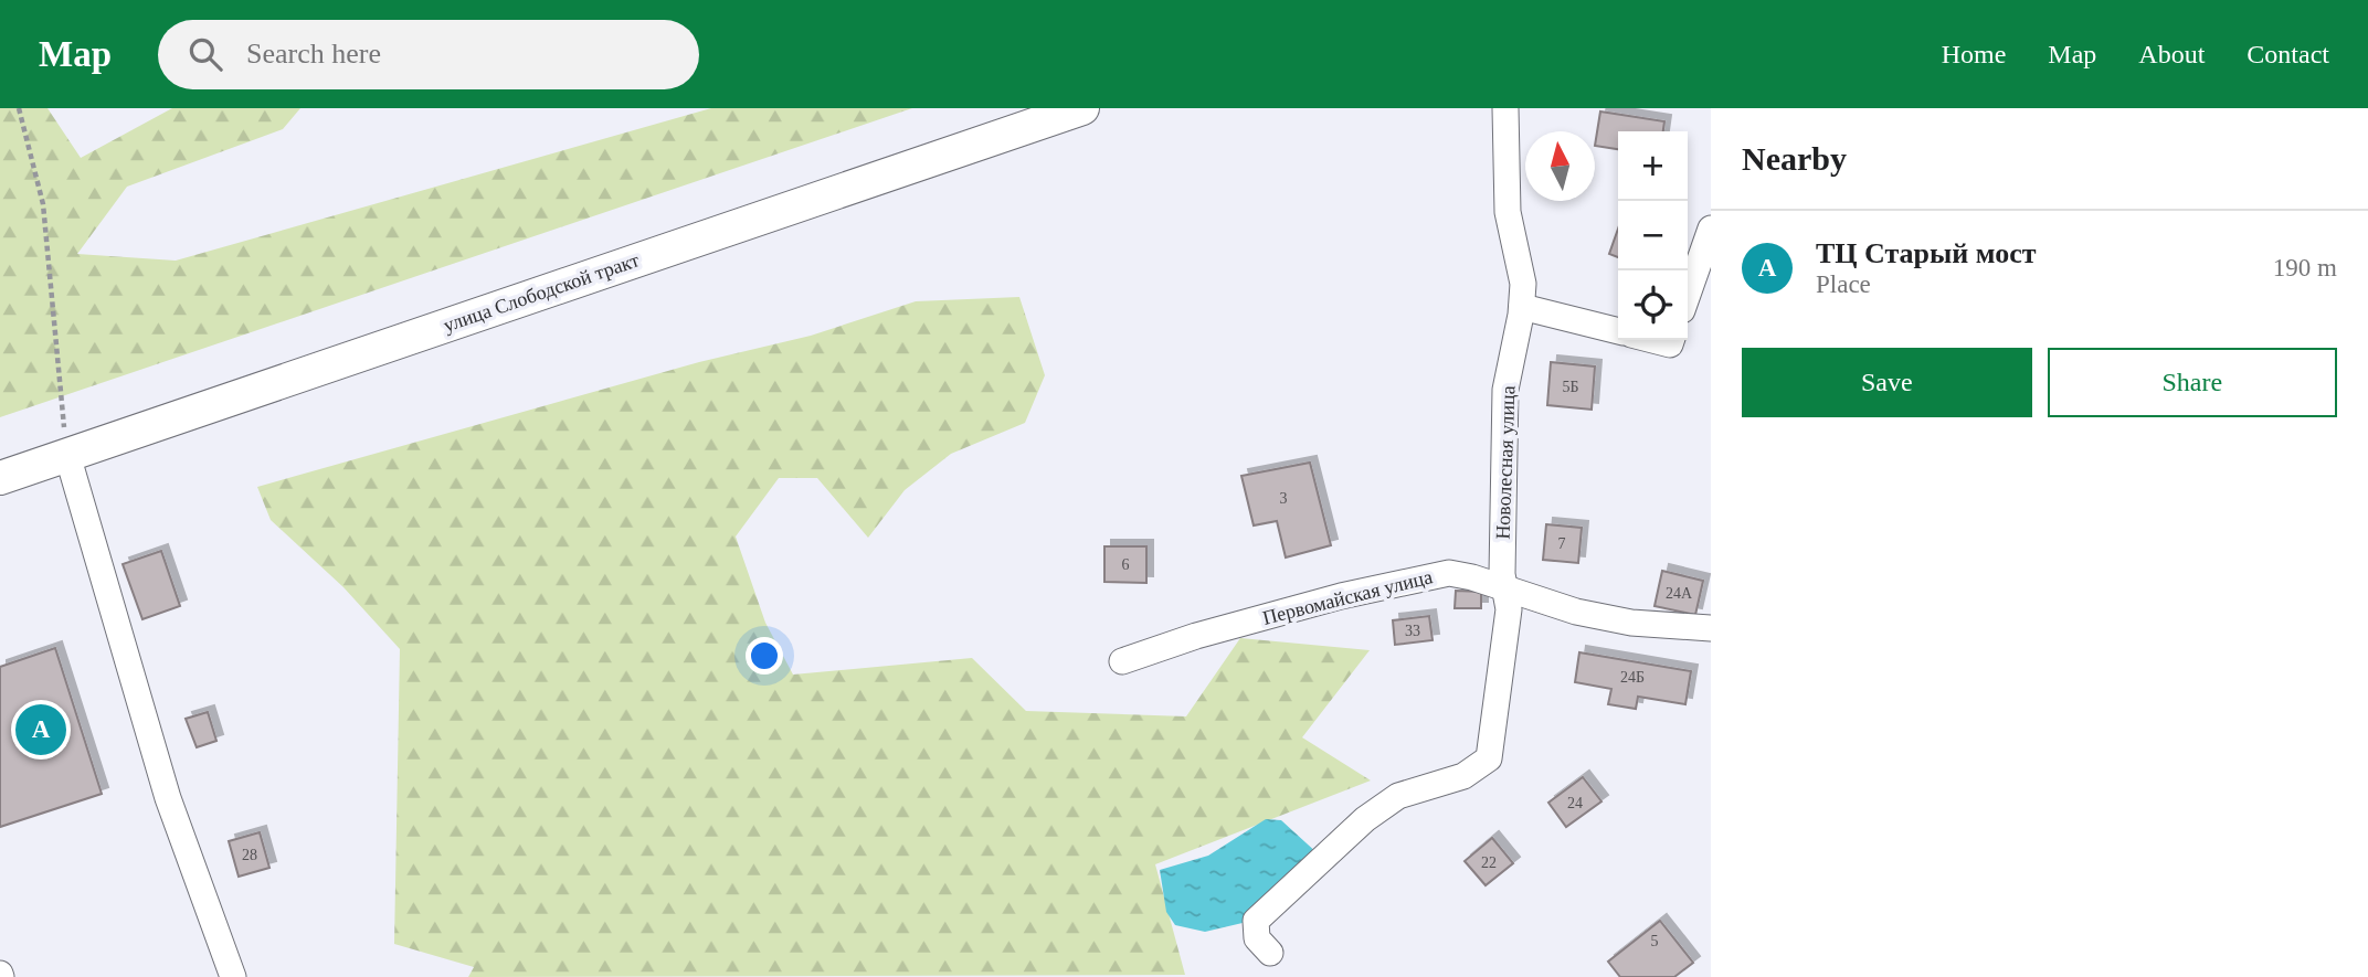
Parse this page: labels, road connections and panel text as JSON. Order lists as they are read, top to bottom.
{
  "streets": {
    "main road": ["улица Слободской тракт"],
    "street": ["Новолесная улица", "Первомайская улица"]
  },
  "crossings": [
    ["Новолесная улица", "Первомайская улица"]
  ],
  "house_numbers": [
    "5Б",
    "3",
    "7",
    "6",
    "24А",
    "33",
    "24Б",
    "24",
    "28",
    "22",
    "5"
  ],
  "north": "top",
  "page": {
    "header": "Map",
    "search": "Search here",
    "nav": [
      "Home",
      "Map",
      "About",
      "Contact"
    ],
    "heading": "Nearby",
    "map_buttons": ["+", "−"],
    "list": [
      {
        "mark": "A",
        "name": "ТЦ Старый мост",
        "note": "Place",
        "value": "190 m"
      }
    ],
    "buttons": ["Save", "Share"],
    "pins": "A"
  }
}
